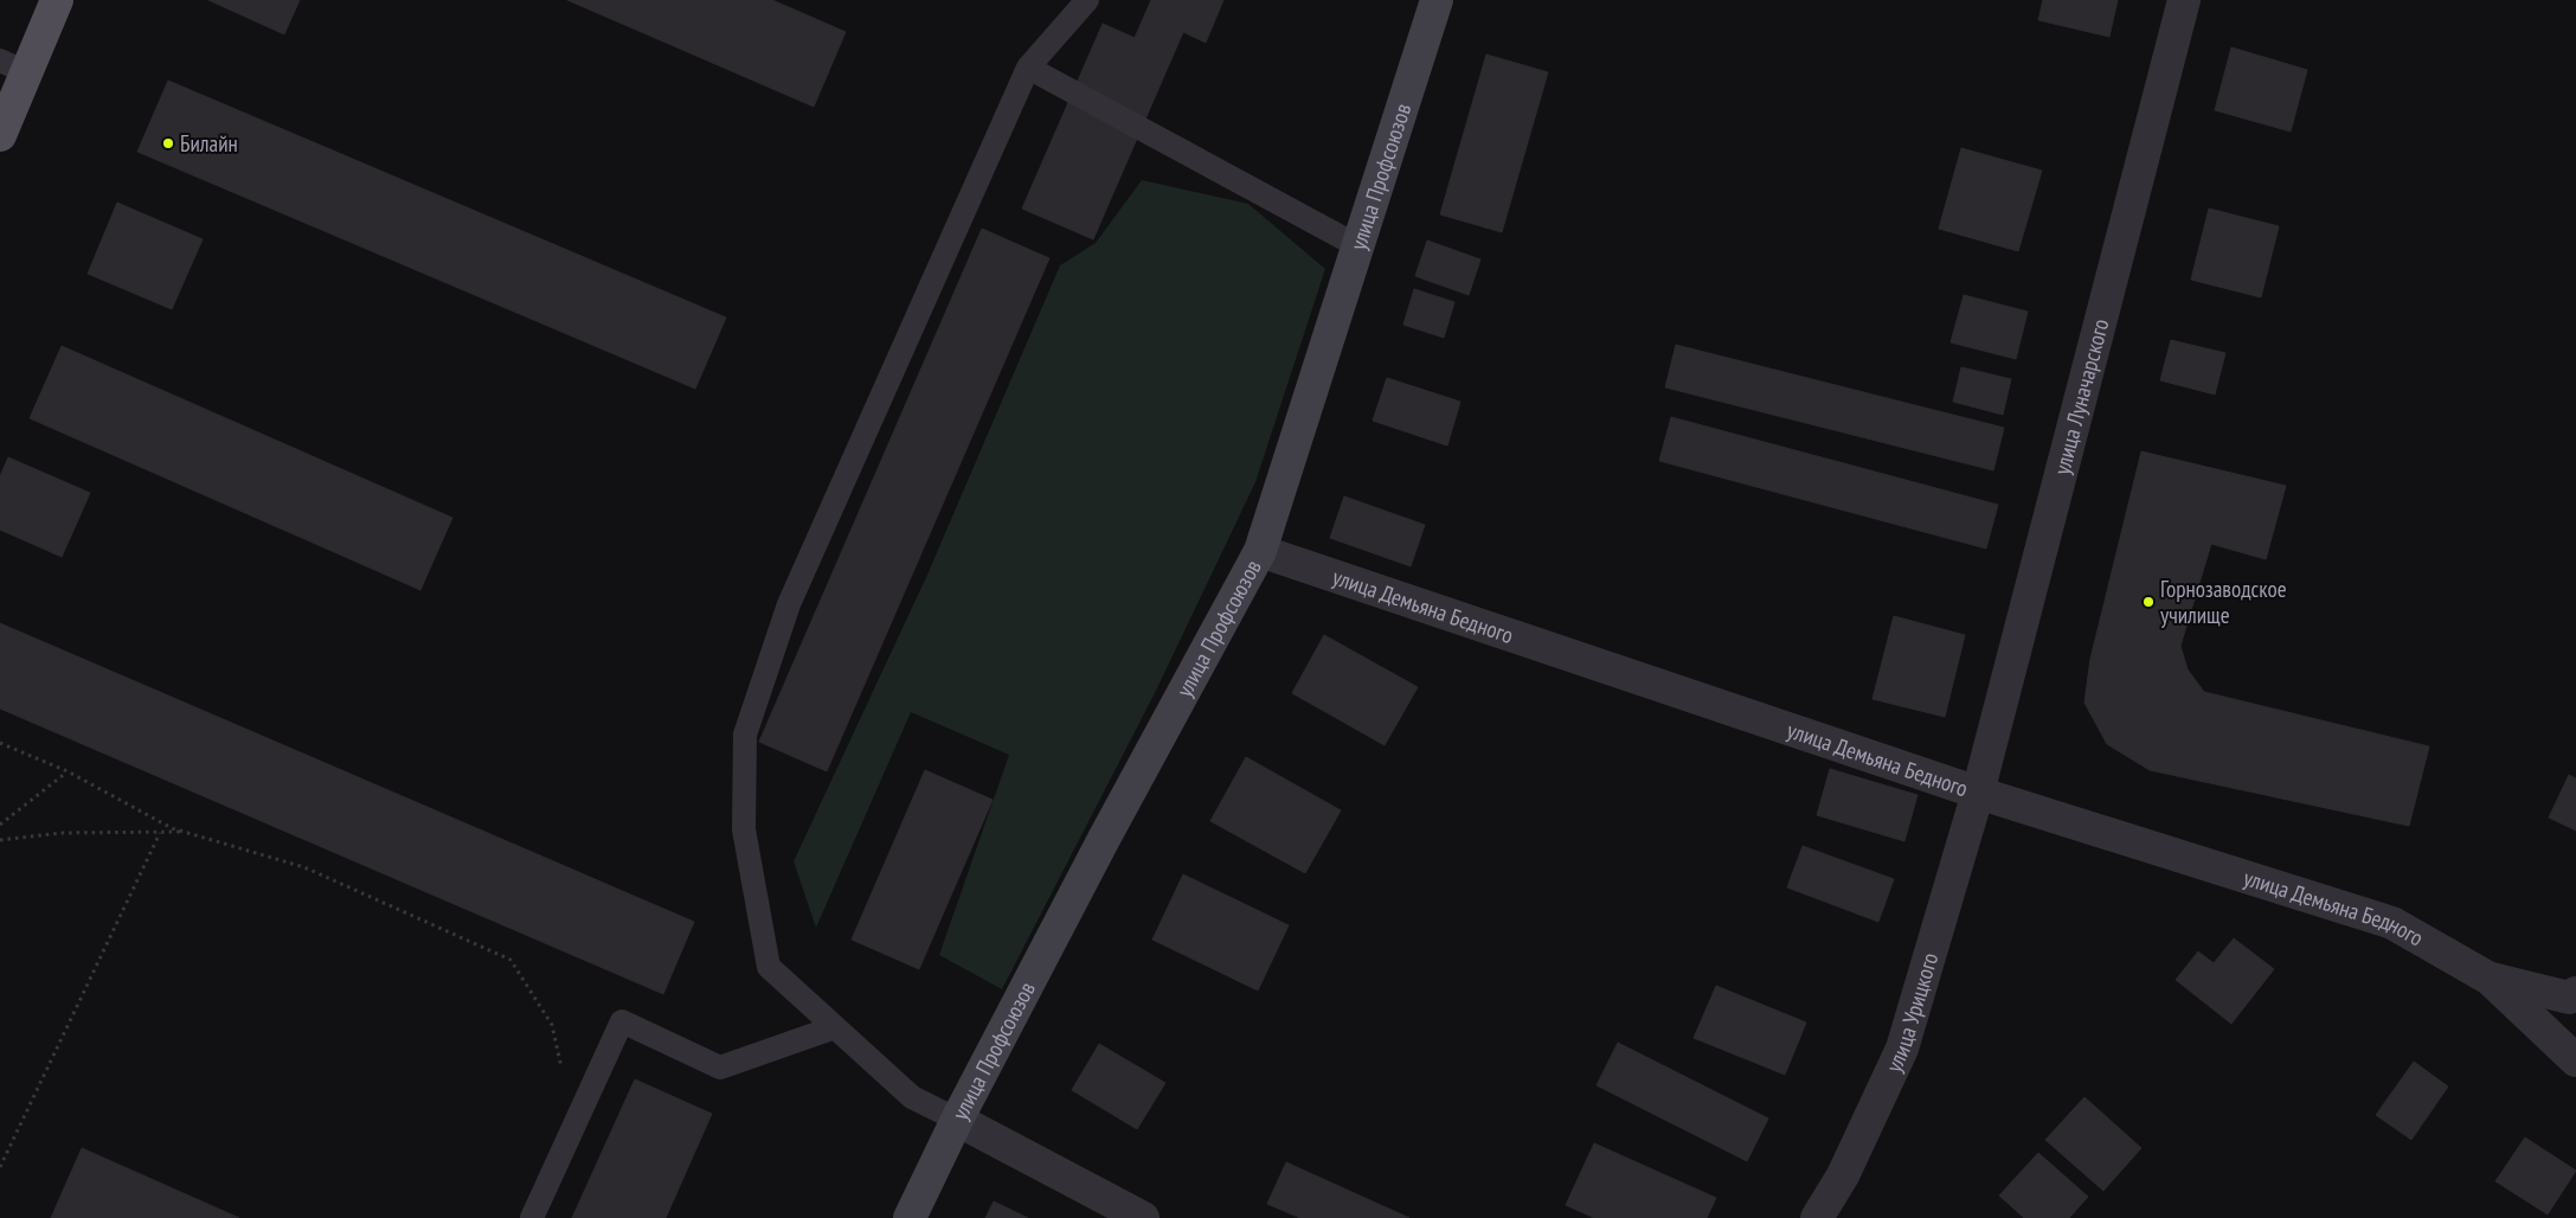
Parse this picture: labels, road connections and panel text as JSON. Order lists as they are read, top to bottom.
{
  "streets": {
    "street": [
      "улица Профсоюзов",
      "улица Луначарского",
      "улица Демьяна Бедного",
      "улица Урицкого"
    ]
  },
  "crossings": [
    ["улица Профсоюзов", "улица Демьяна Бедного"],
    ["улица Луначарского", "улица Демьяна Бедного"],
    ["улица Луначарского", "улица Урицкого"],
    ["улица Демьяна Бедного", "улица Урицкого"]
  ],
  "places": ["Билайн", "Горнозаводское училище"]
}
